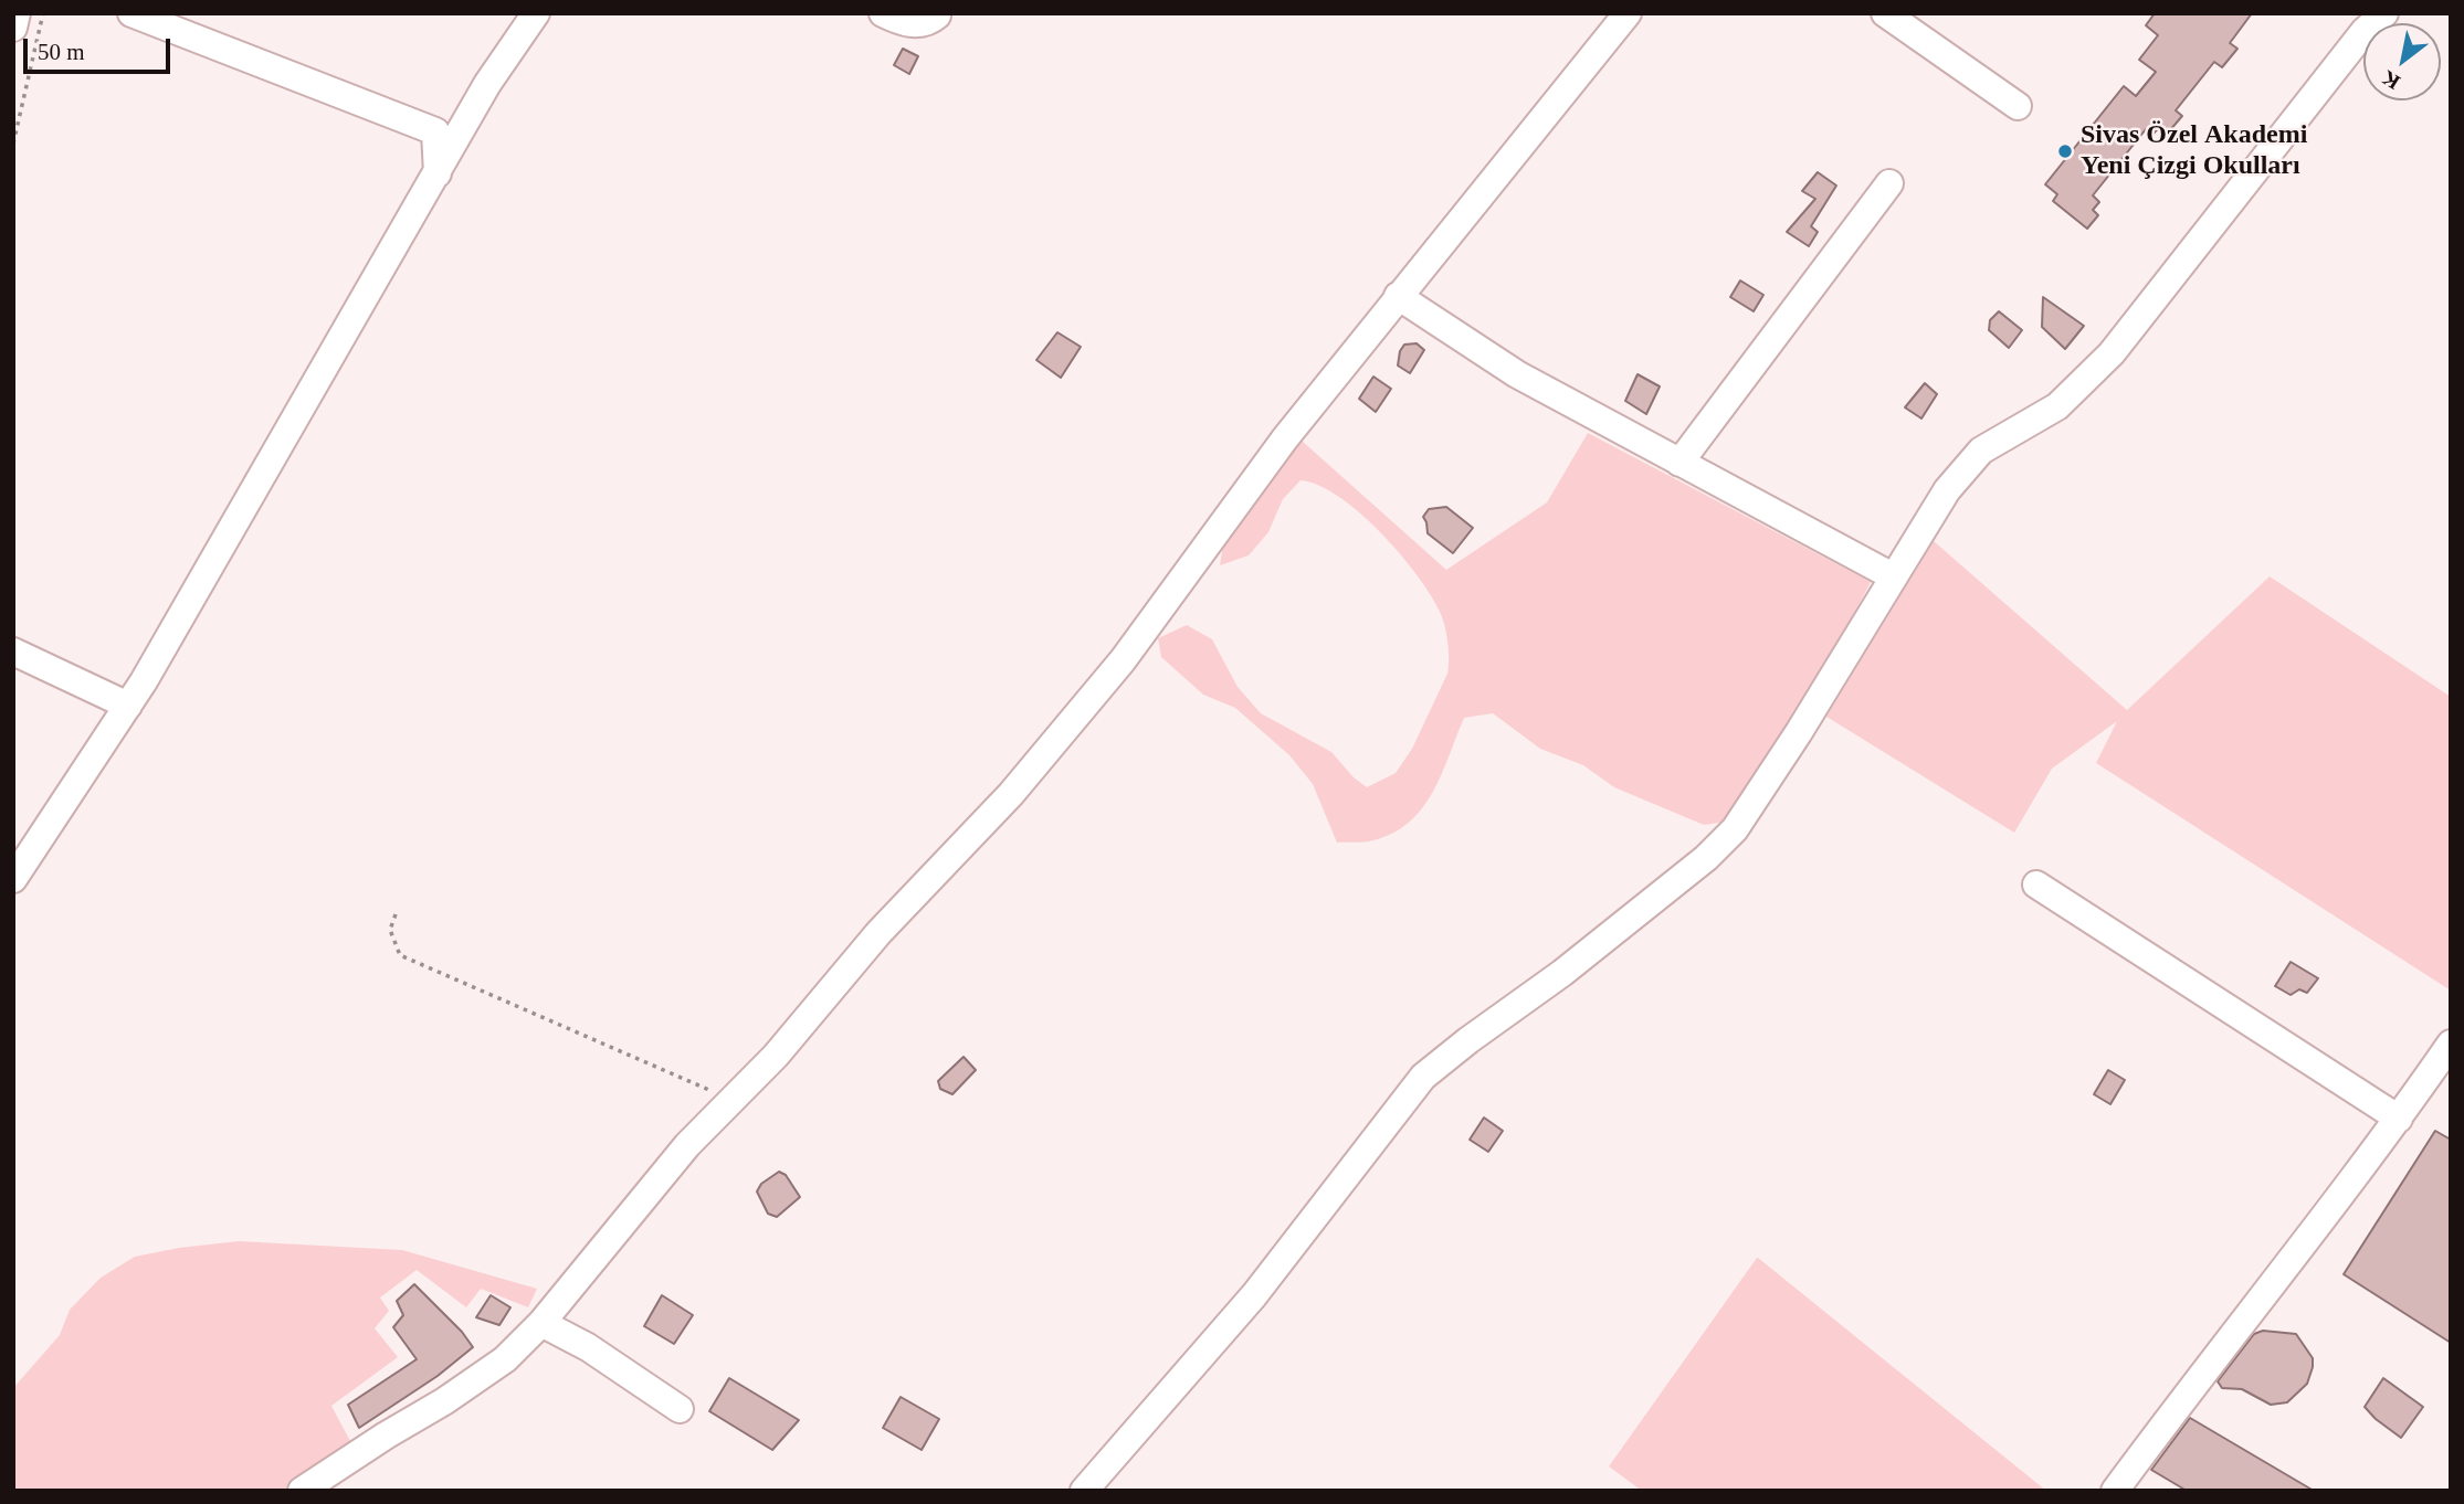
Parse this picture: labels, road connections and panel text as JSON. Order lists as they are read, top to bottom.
{
  "places": ["Sivas Özel Akademi Yeni Çizgi Okulları"],
  "scale_bar": "50 m",
  "north": "bottom left"
}
